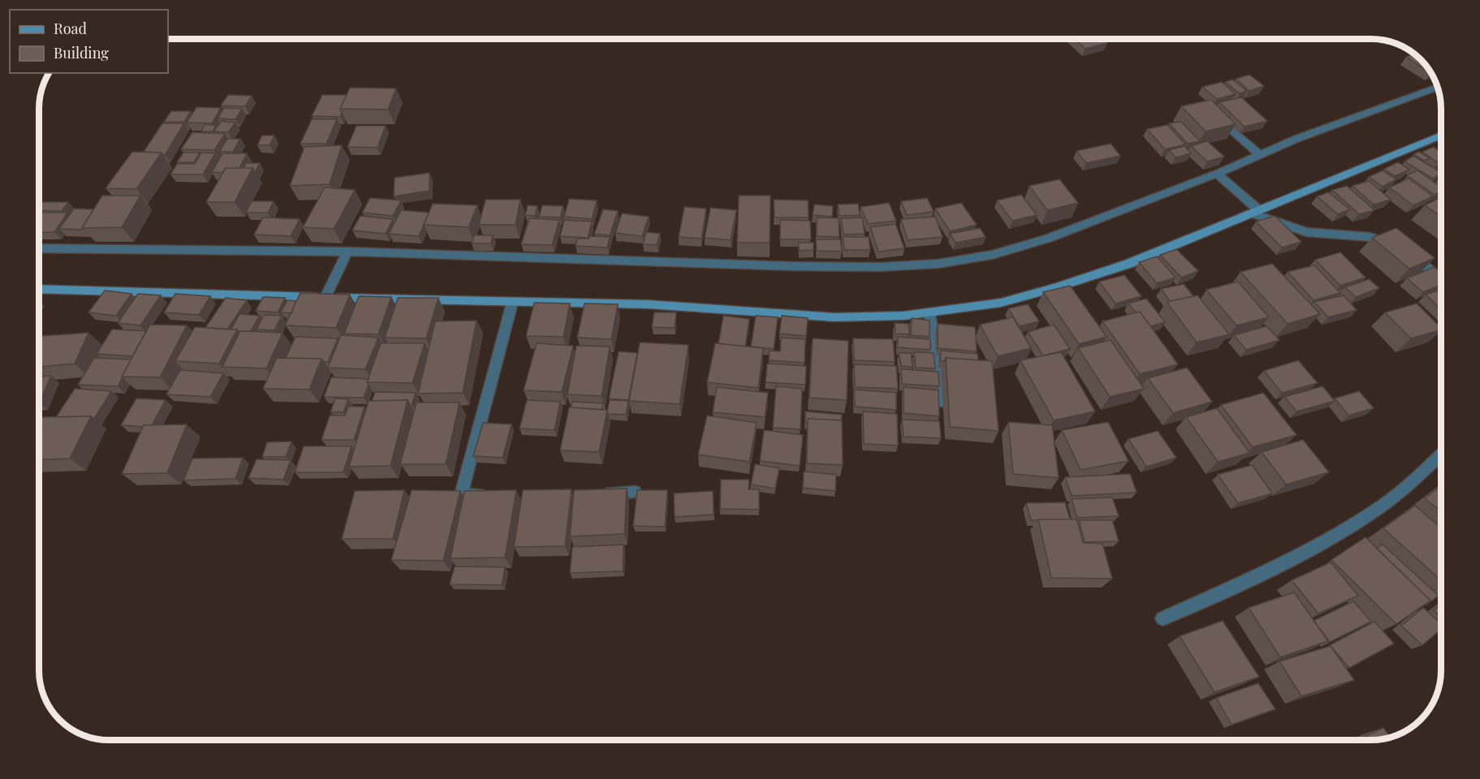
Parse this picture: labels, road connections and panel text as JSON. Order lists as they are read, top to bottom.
{
  "legend": ["Road", "Building"]
}
